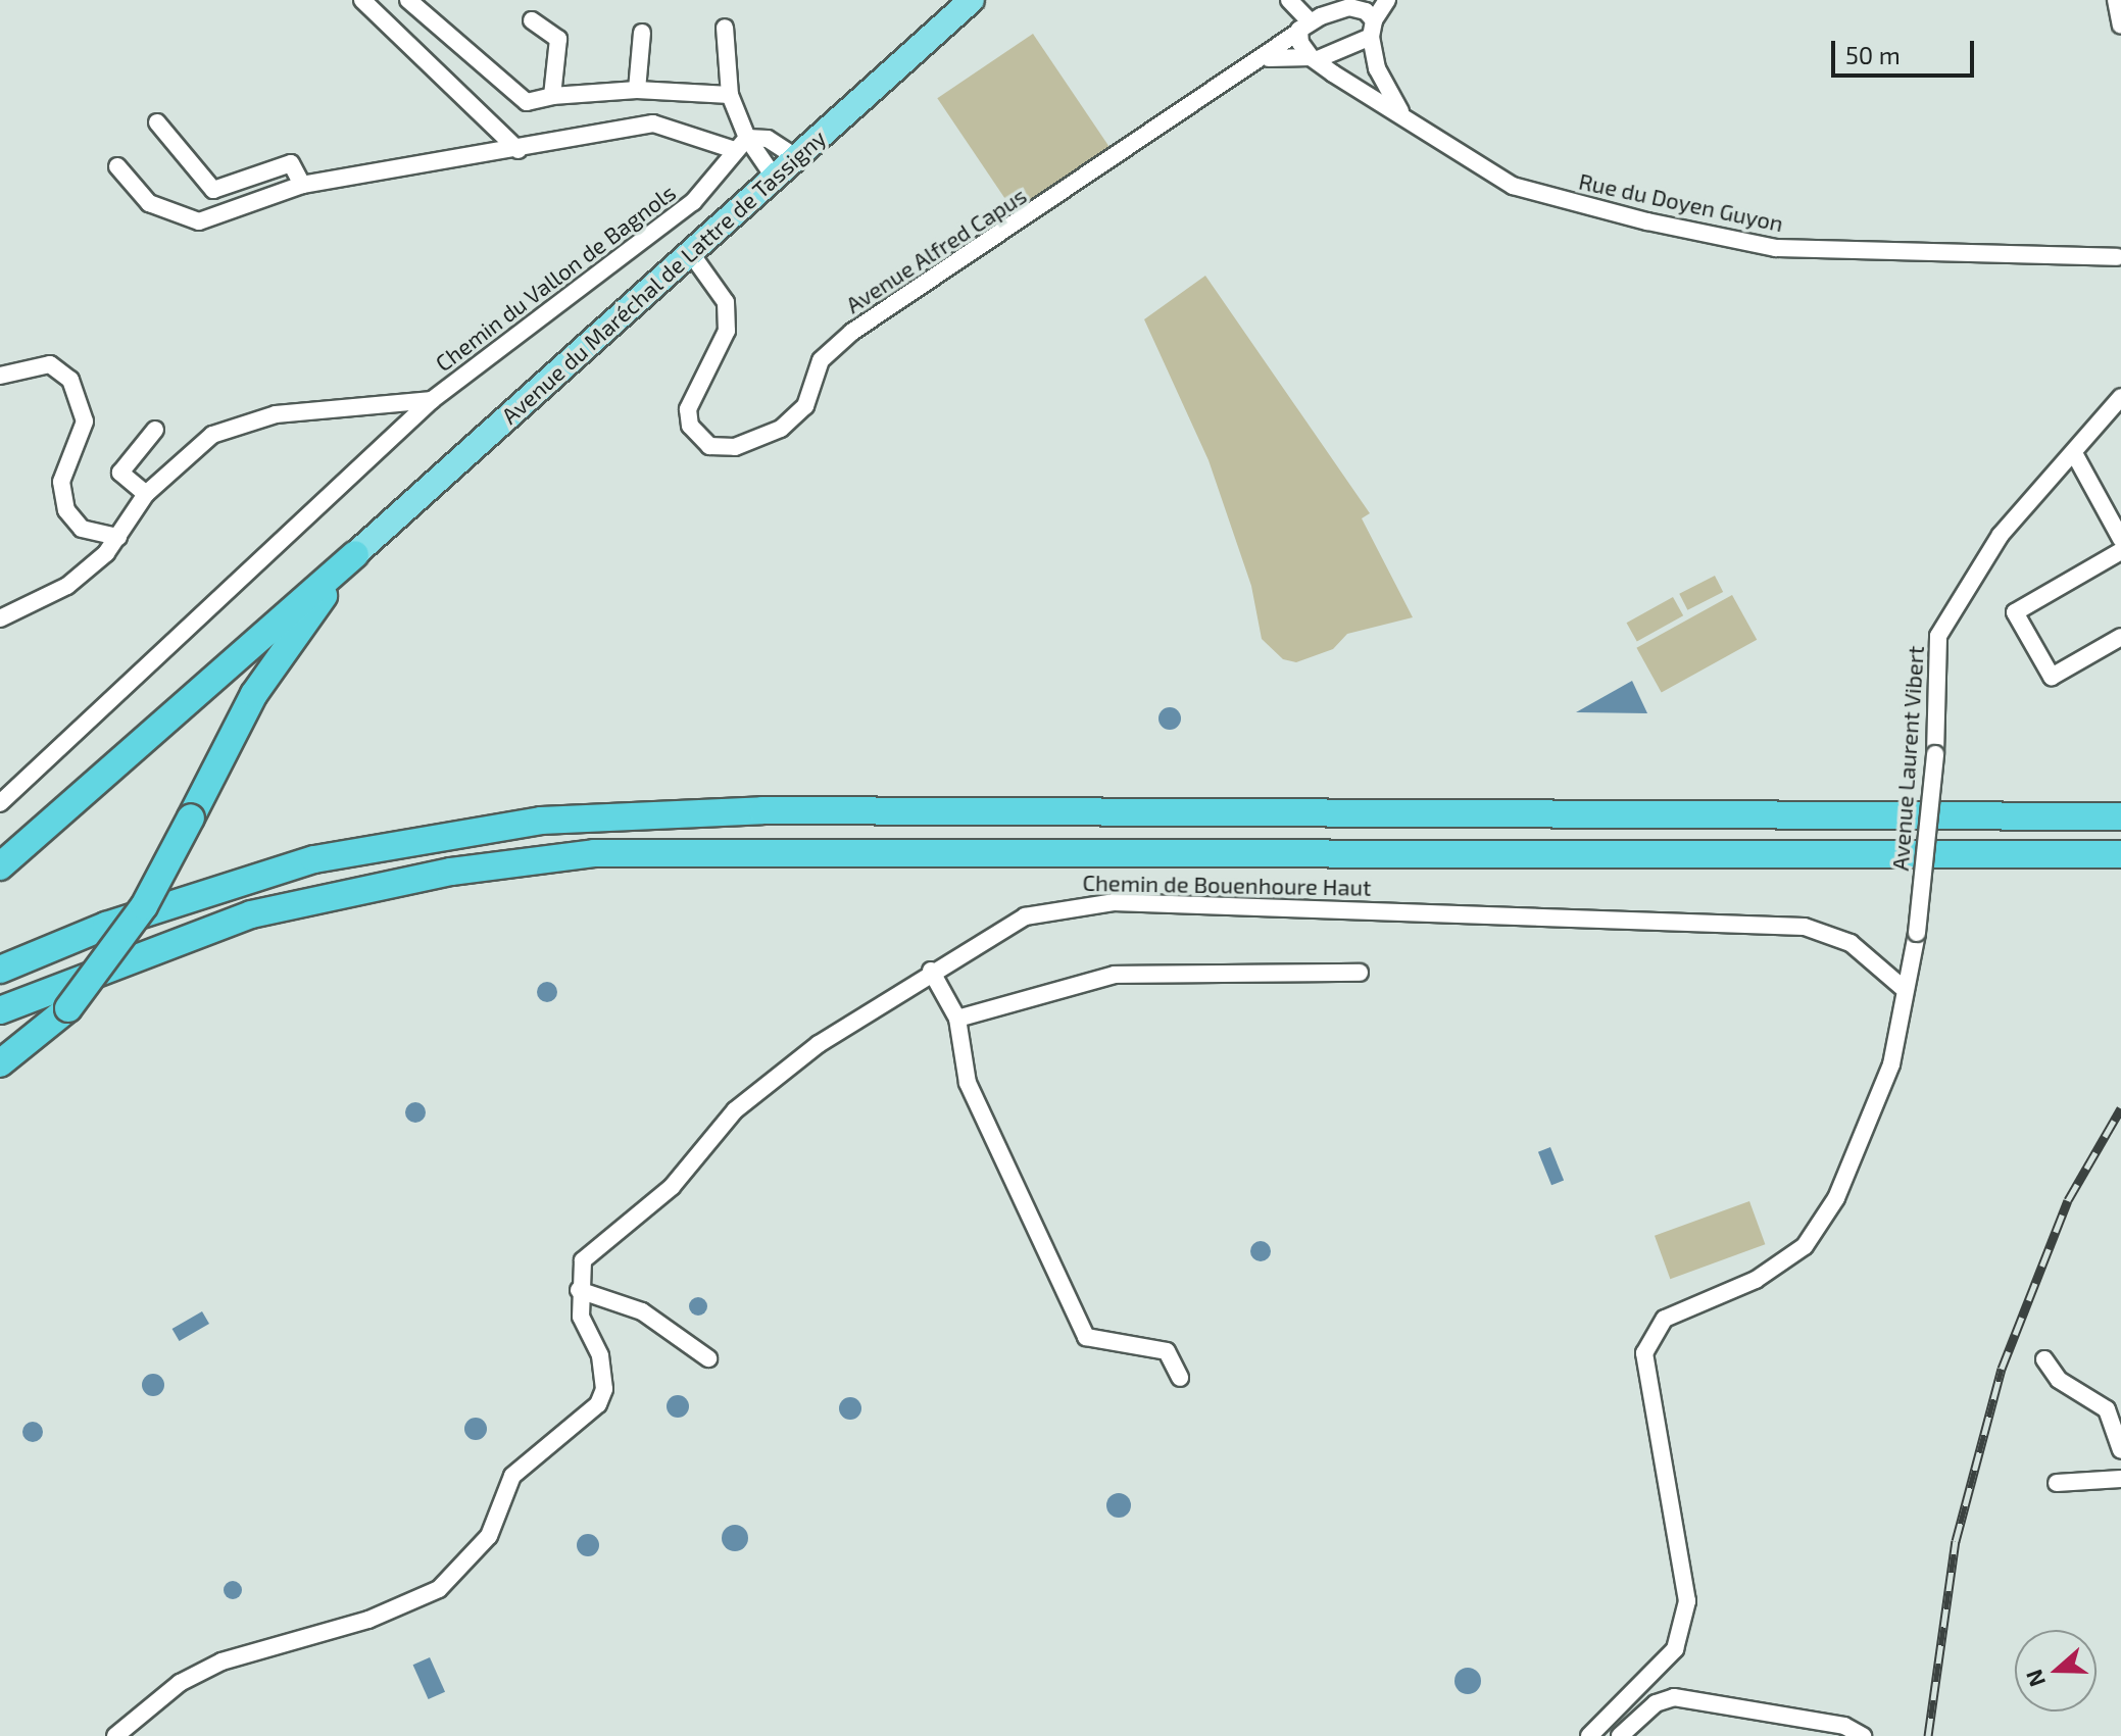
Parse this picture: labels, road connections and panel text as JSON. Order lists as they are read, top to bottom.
{
  "streets": {
    "main road": ["Avenue du Maréchal de Lattre de Tassigny"],
    "street": [
      "Rue du Doyen Guyon",
      "Avenue Alfred Capus",
      "Chemin du Vallon de Bagnols",
      "Avenue Laurent Vibert",
      "Chemin de Bouenhoure Haut"
    ]
  },
  "crossings": [
    ["Avenue Alfred Capus", "Avenue du Maréchal de Lattre de Tassigny"],
    ["Avenue Laurent Vibert", "Chemin de Bouenhoure Haut"]
  ],
  "scale_bar": "50 m",
  "north": "left"
}
